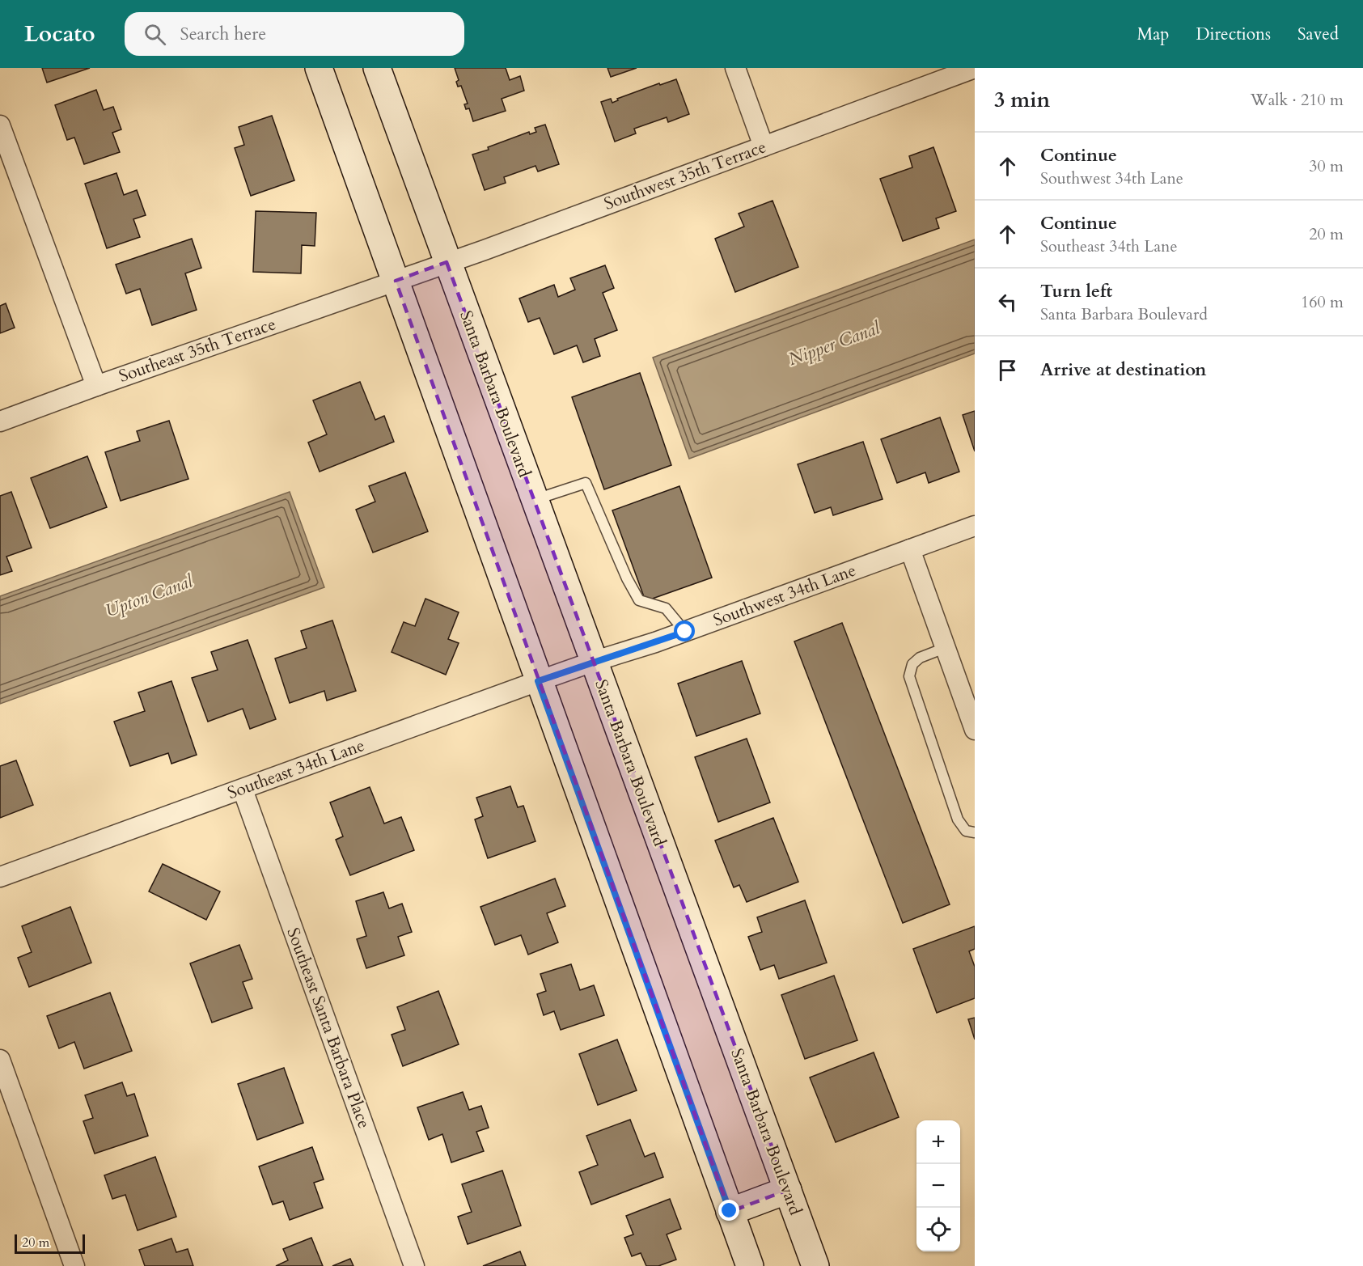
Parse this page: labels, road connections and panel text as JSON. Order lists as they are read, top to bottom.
{
  "streets": {
    "main road": ["Santa Barbara Boulevard"],
    "street": [
      "Southwest 35th Terrace",
      "Southeast 35th Terrace",
      "Southwest 34th Lane",
      "Southeast 34th Lane",
      "Southeast Santa Barbara Place"
    ]
  },
  "crossings": [
    ["Southwest 35th Terrace", "Southeast 35th Terrace"],
    ["Southwest 35th Terrace", "Santa Barbara Boulevard"],
    ["Santa Barbara Boulevard", "Southwest 34th Lane"],
    ["Santa Barbara Boulevard", "Southeast 34th Lane"],
    ["Southwest 34th Lane", "Southeast 34th Lane"],
    ["Southeast 34th Lane", "Southeast Santa Barbara Place"]
  ],
  "water": ["Nipper Canal", "Upton Canal"],
  "scale_bar": "20 m",
  "page": {
    "header": "Locato",
    "search": "Search here",
    "nav": ["Map", "Directions", "Saved"],
    "heading": ["3 min", "Walk · 210 m"],
    "list": [
      ["Continue", "Southwest 34th Lane", "30 m"],
      ["Continue", "Southeast 34th Lane", "20 m"],
      ["Turn left", "Santa Barbara Boulevard", "160 m"],
      "Arrive at destination"
    ],
    "map_buttons": ["+", "−"],
    "scale": "20 m"
  }
}
